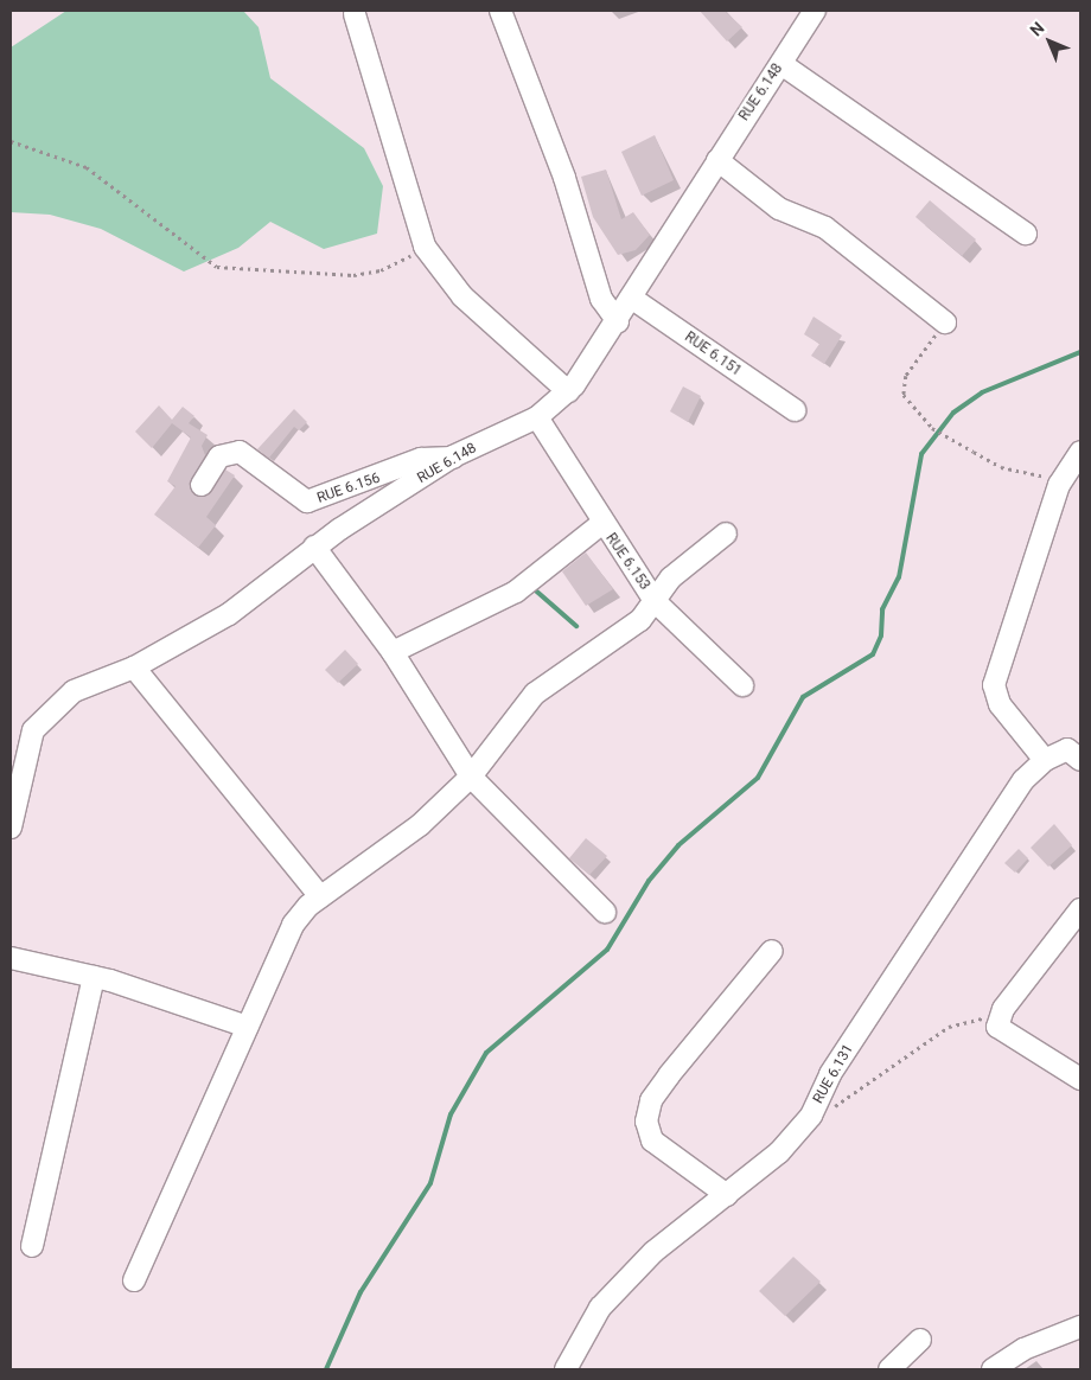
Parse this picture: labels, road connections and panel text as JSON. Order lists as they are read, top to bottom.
{
  "streets": {
    "street": [
      "RUE 6.148",
      "RUE 6.151",
      "RUE 6.156",
      "RUE 6.153",
      "RUE 6.131"
    ]
  },
  "crossings": [
    ["RUE 6.148", "RUE 6.151"],
    ["RUE 6.148", "RUE 6.156"],
    ["RUE 6.148", "RUE 6.153"]
  ],
  "north": "top left"
}
